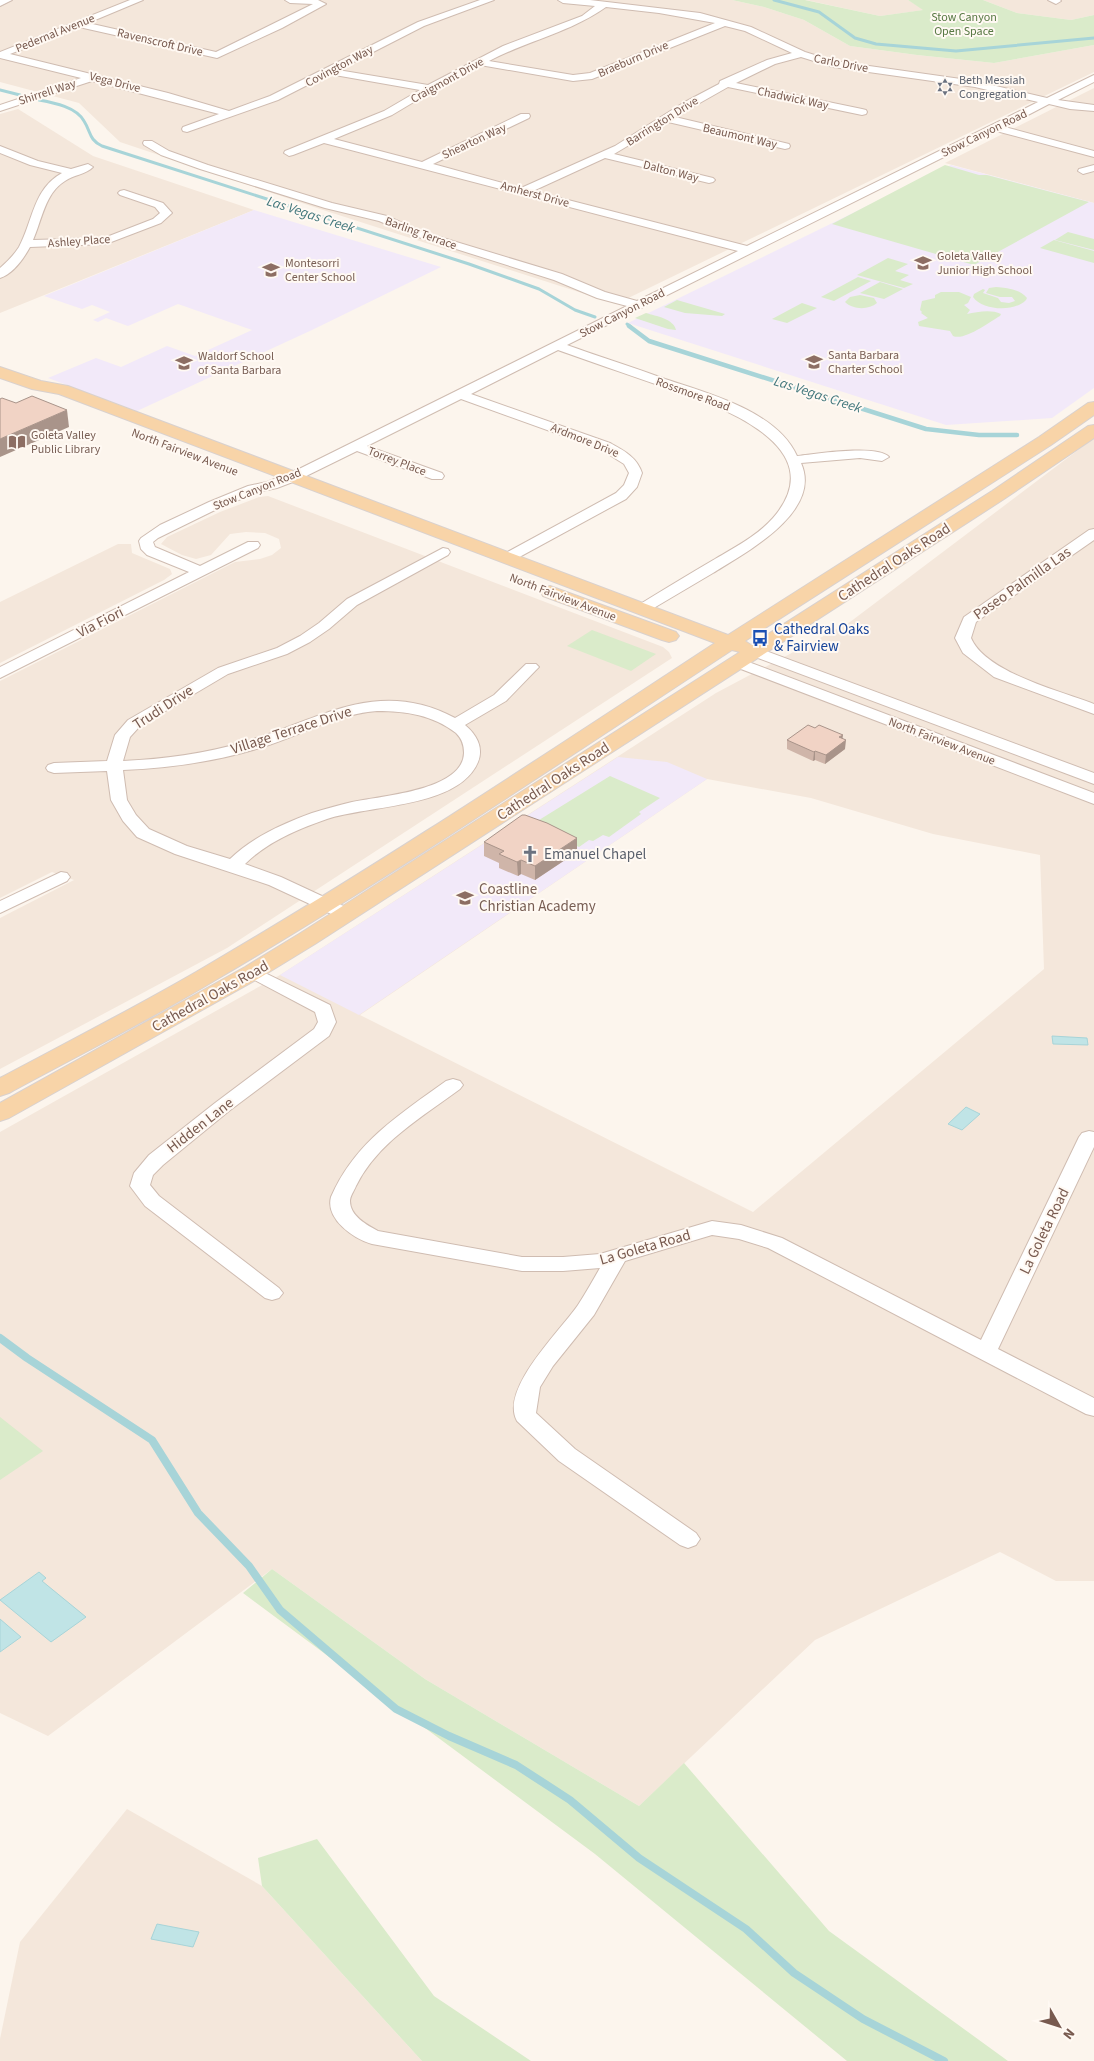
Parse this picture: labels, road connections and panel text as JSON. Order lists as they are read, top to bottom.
{
  "streets": {
    "main road": ["North Fairview Avenue", "Cathedral Oaks Road"],
    "street": [
      "Pedernal Avenue",
      "Ravenscroft Drive",
      "Braeburn Drive",
      "Carlo Drive",
      "Covington Way",
      "Craigmont Drive",
      "Vega Drive",
      "Shirrell Way",
      "Chadwick Way",
      "Barrington Drive",
      "Stow Canyon Road",
      "Beaumont Way",
      "Shearton Way",
      "Dalton Way",
      "Amherst Drive",
      "Barling Terrace",
      "Ashley Place",
      "Rossmore Road",
      "Ardmore Drive",
      "Torrey Place",
      "Paseo Palmilla Las",
      "Via Fiori",
      "Trudi Drive",
      "Village Terrace Drive",
      "Hidden Lane",
      "La Goleta Road"
    ]
  },
  "crossings": [
    ["Pedernal Avenue", "Ravenscroft Drive"],
    ["Pedernal Avenue", "Vega Drive"],
    ["Braeburn Drive", "Carlo Drive"],
    ["Braeburn Drive", "Craigmont Drive"],
    ["Carlo Drive", "Craigmont Drive"],
    ["Carlo Drive", "Barrington Drive"],
    ["Carlo Drive", "Stow Canyon Road"],
    ["Covington Way", "Vega Drive"],
    ["Craigmont Drive", "Amherst Drive"],
    ["Vega Drive", "Shirrell Way"],
    ["Chadwick Way", "Barrington Drive"],
    ["Barrington Drive", "Beaumont Way"],
    ["Barrington Drive", "Dalton Way"],
    ["Barrington Drive", "Amherst Drive"],
    ["Stow Canyon Road", "Amherst Drive"],
    ["Stow Canyon Road", "Barling Terrace"],
    ["Stow Canyon Road", "Rossmore Road"],
    ["Stow Canyon Road", "Ardmore Drive"],
    ["Stow Canyon Road", "North Fairview Avenue"],
    ["Stow Canyon Road", "Torrey Place"],
    ["Stow Canyon Road", "Via Fiori"],
    ["Shearton Way", "Amherst Drive"],
    ["Rossmore Road", "North Fairview Avenue"],
    ["Ardmore Drive", "North Fairview Avenue"],
    ["North Fairview Avenue", "Cathedral Oaks Road"],
    ["North Fairview Avenue", "Trudi Drive"],
    ["Cathedral Oaks Road", "Trudi Drive"],
    ["Cathedral Oaks Road", "Hidden Lane"],
    ["Trudi Drive", "Village Terrace Drive"]
  ],
  "water": ["Las Vegas Creek"],
  "parks": ["Stow Canyon Open Space"],
  "places": {
    "synagogue": ["Beth Messiah Congregation"],
    "school or university": [
      "Goleta Valley Junior High School",
      "Montesorri Center School",
      "Santa Barbara Charter School",
      "Waldorf School of Santa Barbara",
      "Coastline Christian Academy"
    ],
    "library": ["Goleta Valley Public Library"],
    "bus stop": ["Cathedral Oaks & Fairview"],
    "church": ["Emanuel Chapel"]
  },
  "north": "bottom right"
}
